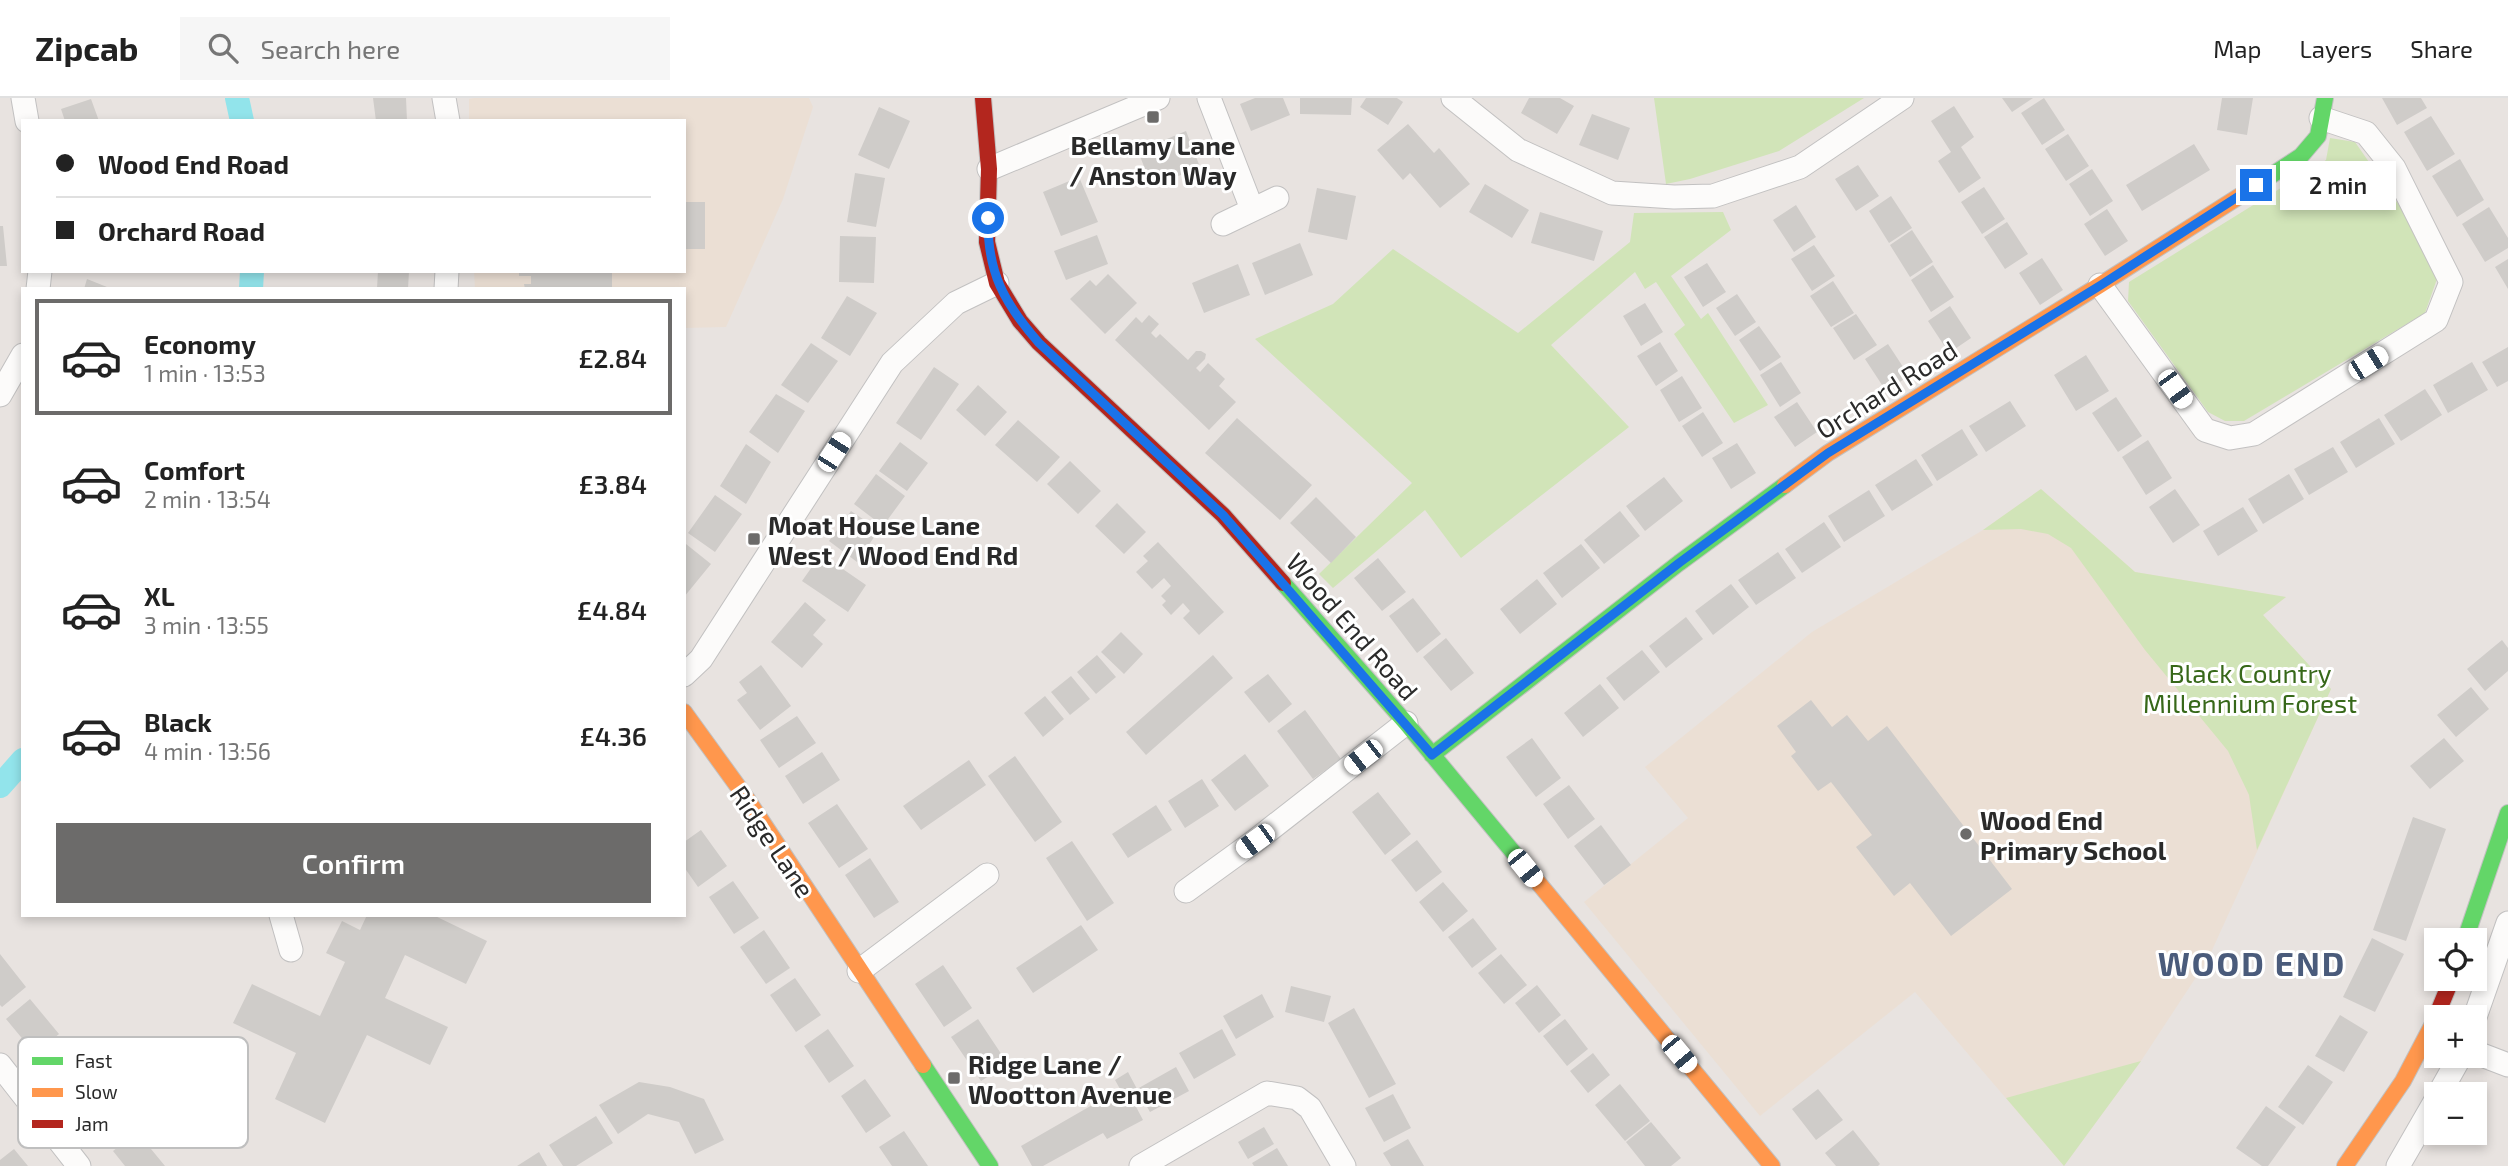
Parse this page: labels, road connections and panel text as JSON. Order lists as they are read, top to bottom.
{
  "streets": {
    "street": ["Orchard Road", "Wood End Road", "Ridge Lane"]
  },
  "crossings": [
    ["Orchard Road", "Wood End Road"]
  ],
  "districts": ["WOOD END"],
  "parks": ["Black Country Millennium Forest"],
  "places": {
    "transit": ["Bellamy Lane / Anston Way", "Moat House Lane West / Wood End Rd", "Ridge Lane / Wootton Avenue"],
    "other": ["Wood End Primary School"]
  },
  "legend": ["Fast", "Slow", "Jam"],
  "page": {
    "header": "Zipcab",
    "search": "Search here",
    "nav": ["Map", "Layers", "Share"],
    "banner": ["Wood End Road", "Orchard Road"],
    "bubble": "2 min",
    "list": [
      {
        "name": "Economy",
        "note": "1 min · 13:53",
        "value": "£2.84"
      },
      {
        "name": "Comfort",
        "note": "2 min · 13:54",
        "value": "£3.84"
      },
      {
        "name": "XL",
        "note": "3 min · 13:55",
        "value": "£4.84"
      },
      {
        "name": "Black",
        "note": "4 min · 13:56",
        "value": "£4.36"
      }
    ],
    "buttons": "Confirm",
    "map_buttons": ["+", "−"]
  }
}
